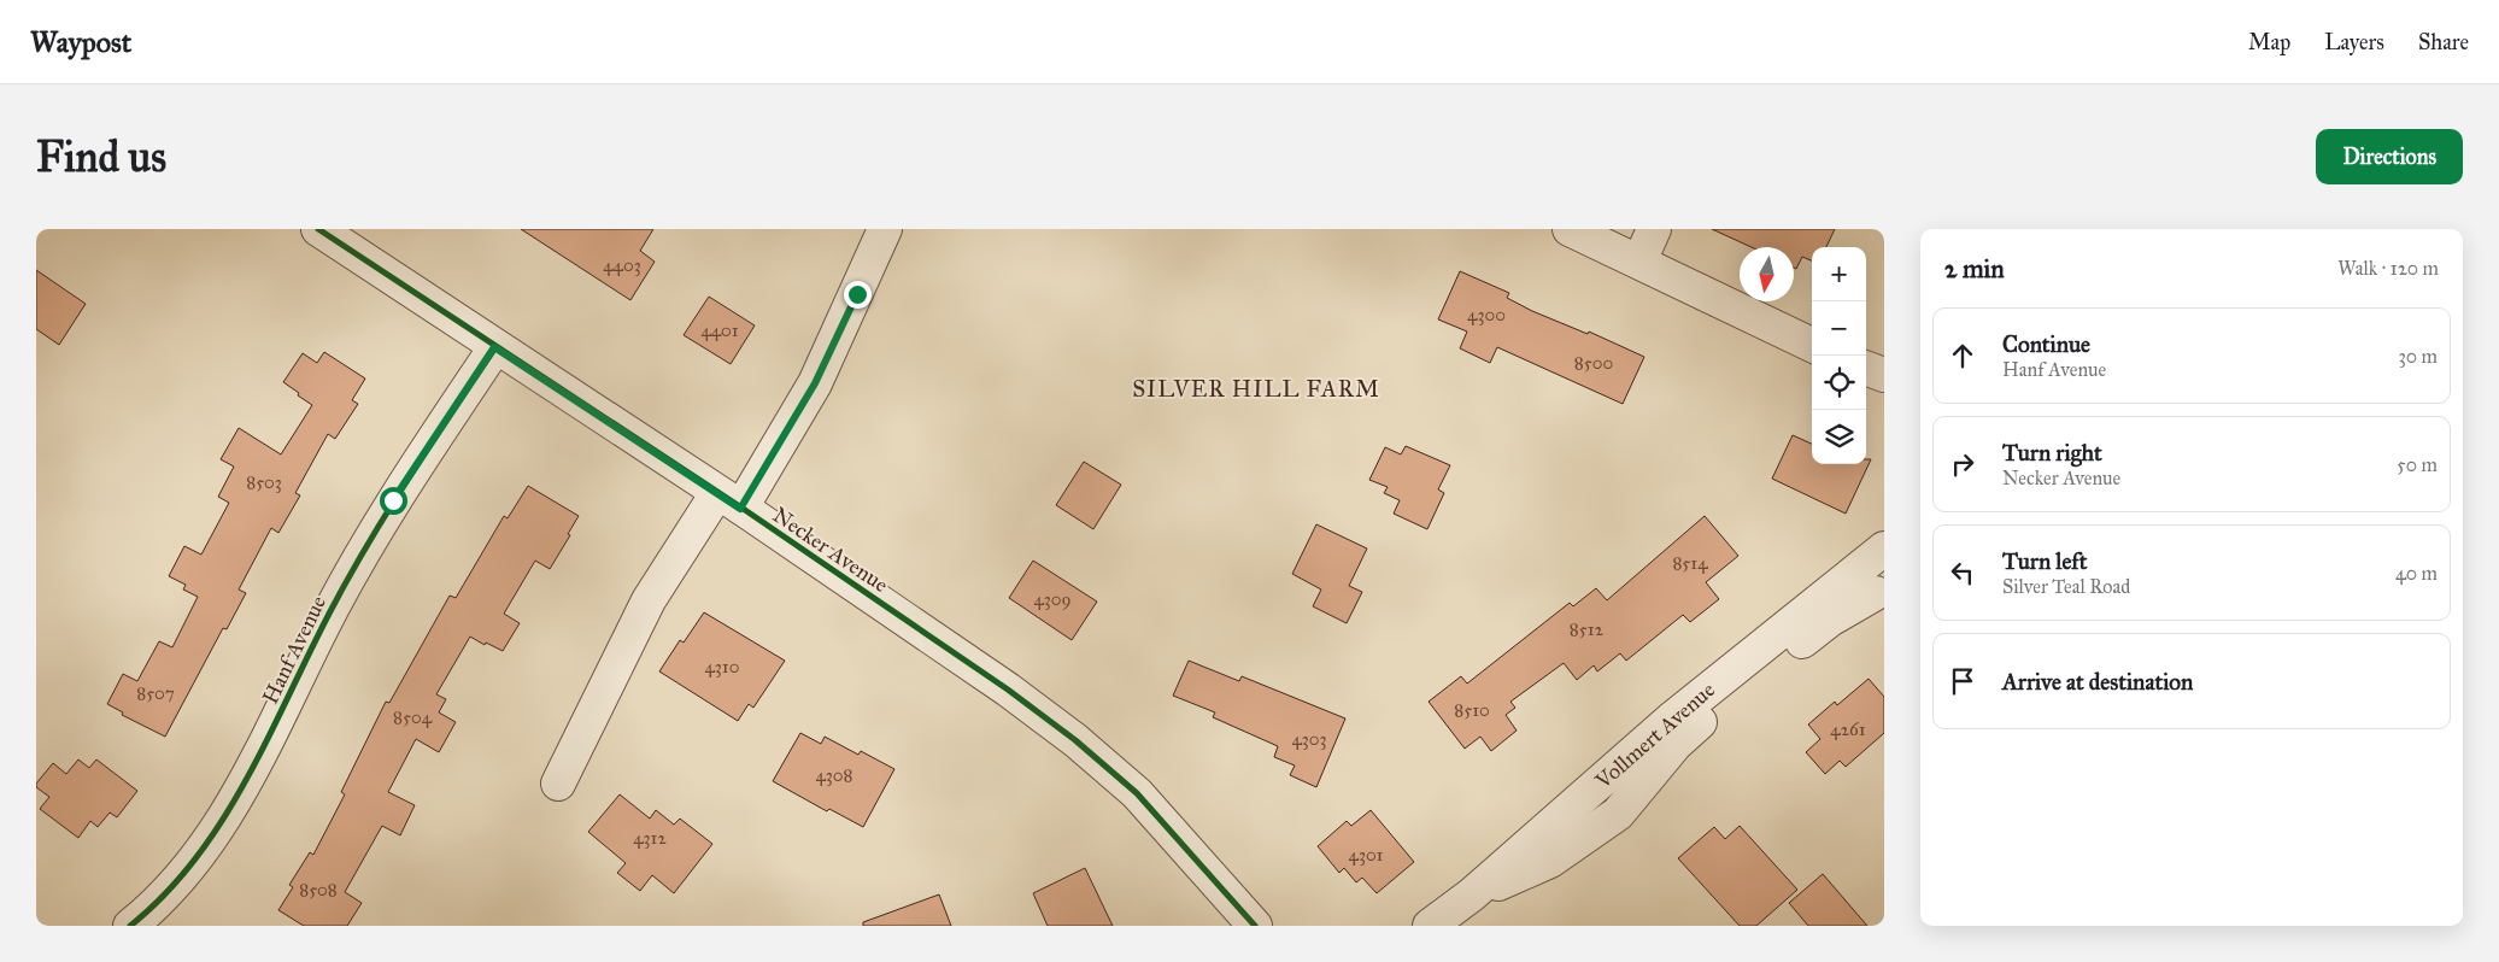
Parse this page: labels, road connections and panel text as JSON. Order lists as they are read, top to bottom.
{
  "streets": {
    "street": ["Necker Avenue", "Hanf Avenue", "Vollmert Avenue"]
  },
  "crossings": [
    ["Necker Avenue", "Hanf Avenue"]
  ],
  "districts": ["SILVER HILL FARM"],
  "house_numbers": [
    "4403",
    "4300",
    "4401",
    "8500",
    "8503",
    "8514",
    "4309",
    "8512",
    "4310",
    "8507",
    "8510",
    "8504",
    "4261",
    "4303",
    "4308",
    "4312",
    "4301",
    "8508"
  ],
  "north": "bottom",
  "page": {
    "header": "Waypost",
    "nav": ["Map", "Layers", "Share"],
    "buttons": "Directions",
    "title": "Find us",
    "heading": ["2 min", "Walk · 120 m"],
    "map_buttons": ["+", "−"],
    "list": [
      ["Continue", "Hanf Avenue", "30 m"],
      ["Turn right", "Necker Avenue", "50 m"],
      ["Turn left", "Silver Teal Road", "40 m"],
      "Arrive at destination"
    ]
  }
}
